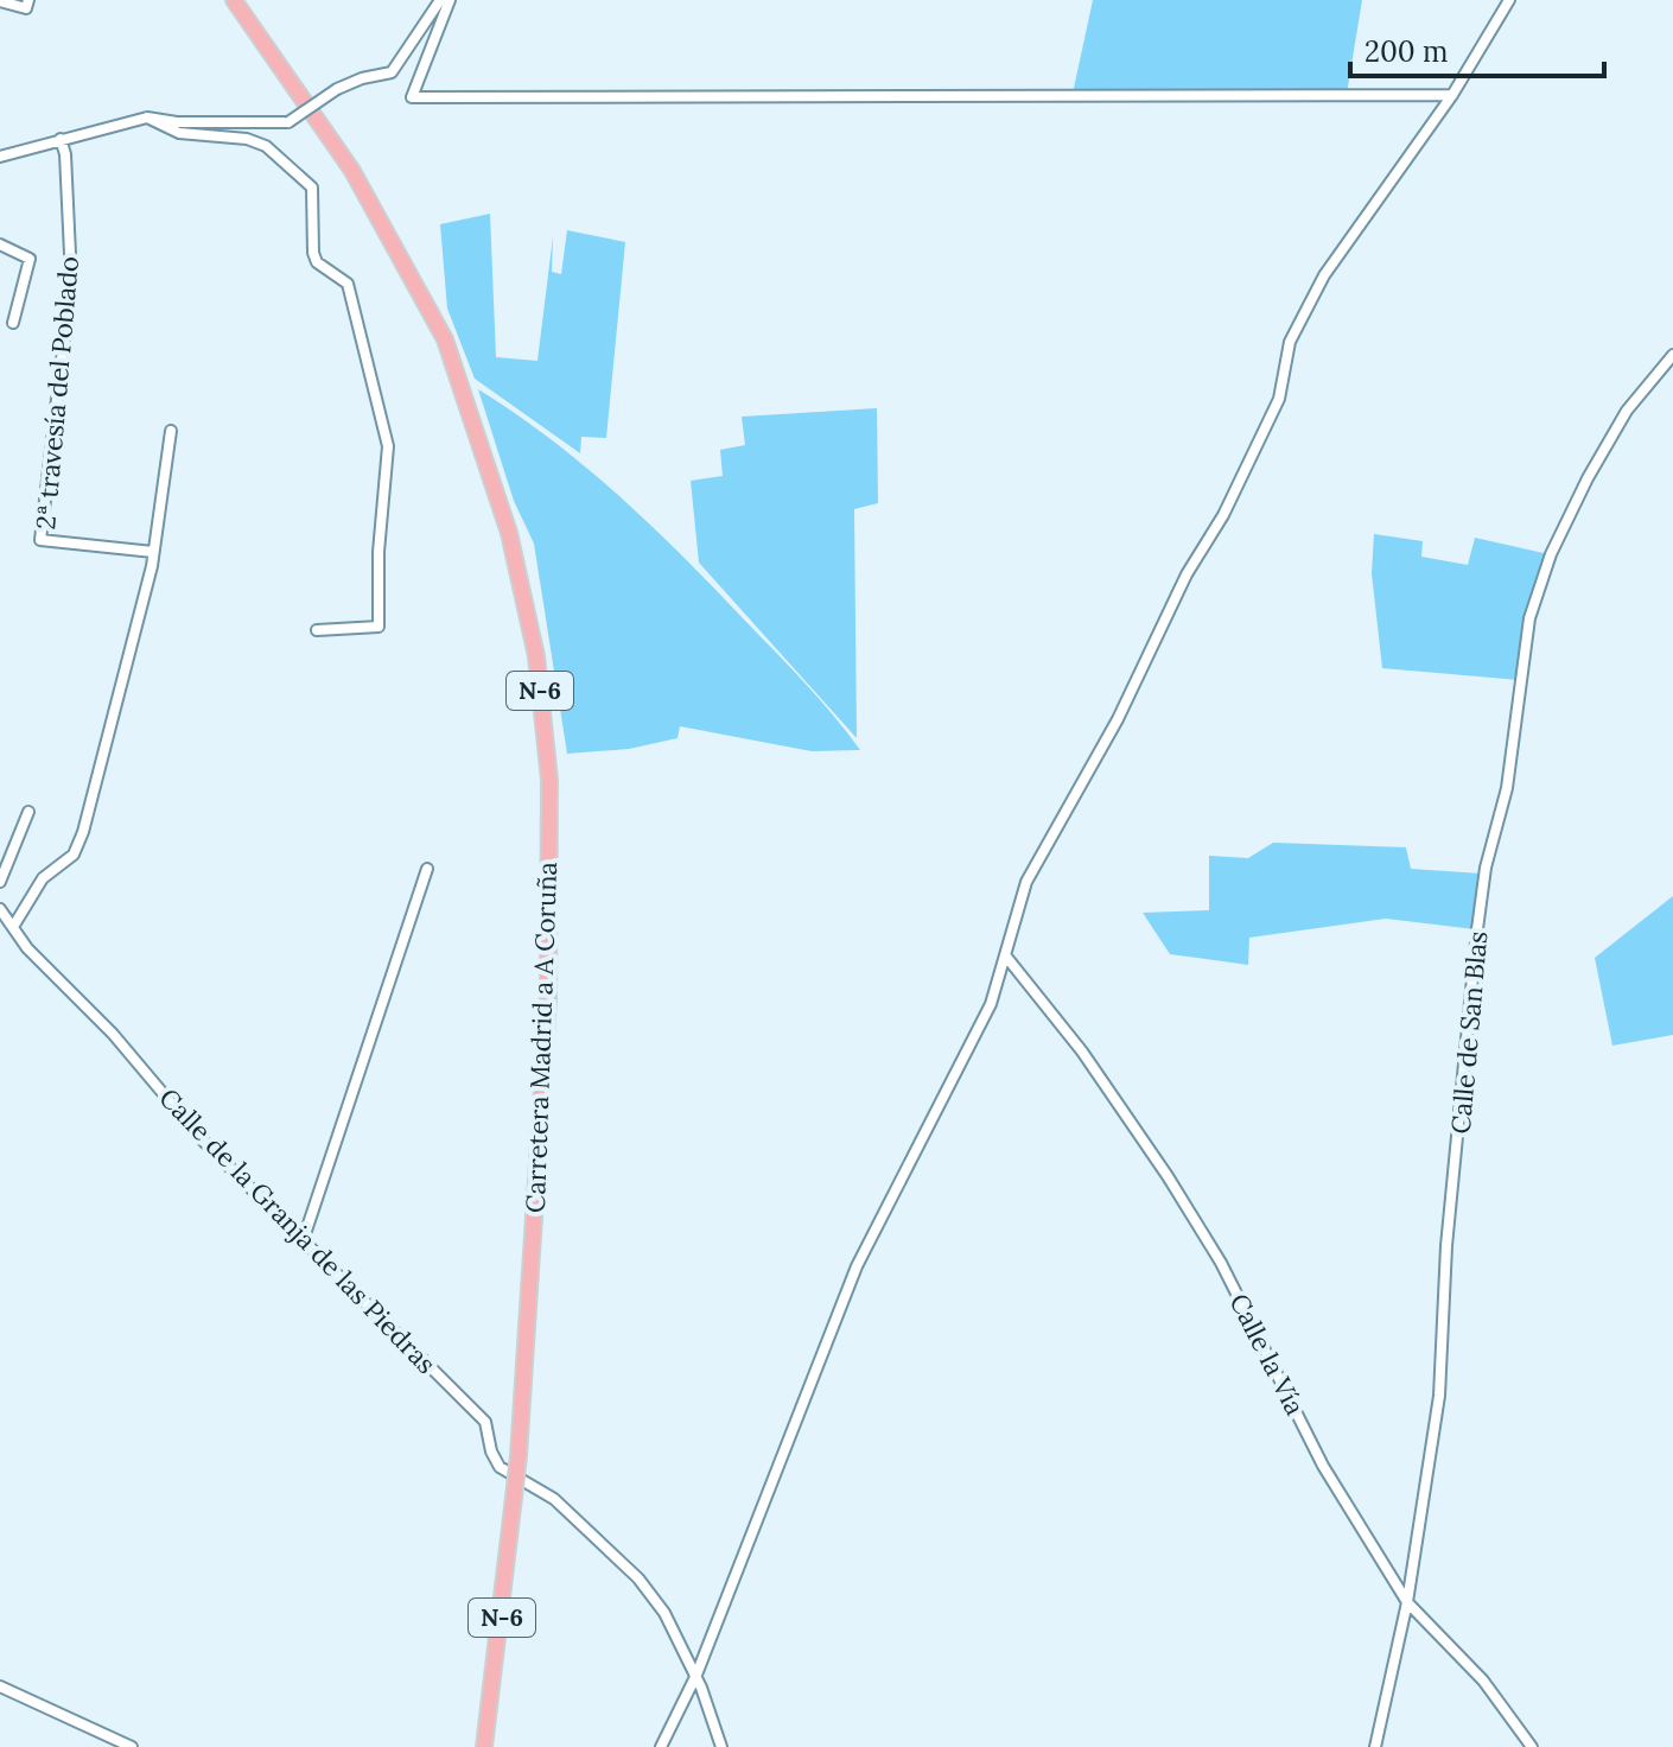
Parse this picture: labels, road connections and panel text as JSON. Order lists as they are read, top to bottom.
{
  "streets": {
    "highway": ["N-6", "Carretera Madrid a A Coruña"],
    "street": [
      "2ª travesía del Poblado",
      "Calle de San Blas",
      "Calle de la Granja de las Piedras",
      "Calle la Vía"
    ]
  },
  "crossings": [
    ["Calle de San Blas", "Calle la Vía"]
  ],
  "scale_bar": "200 m"
}
